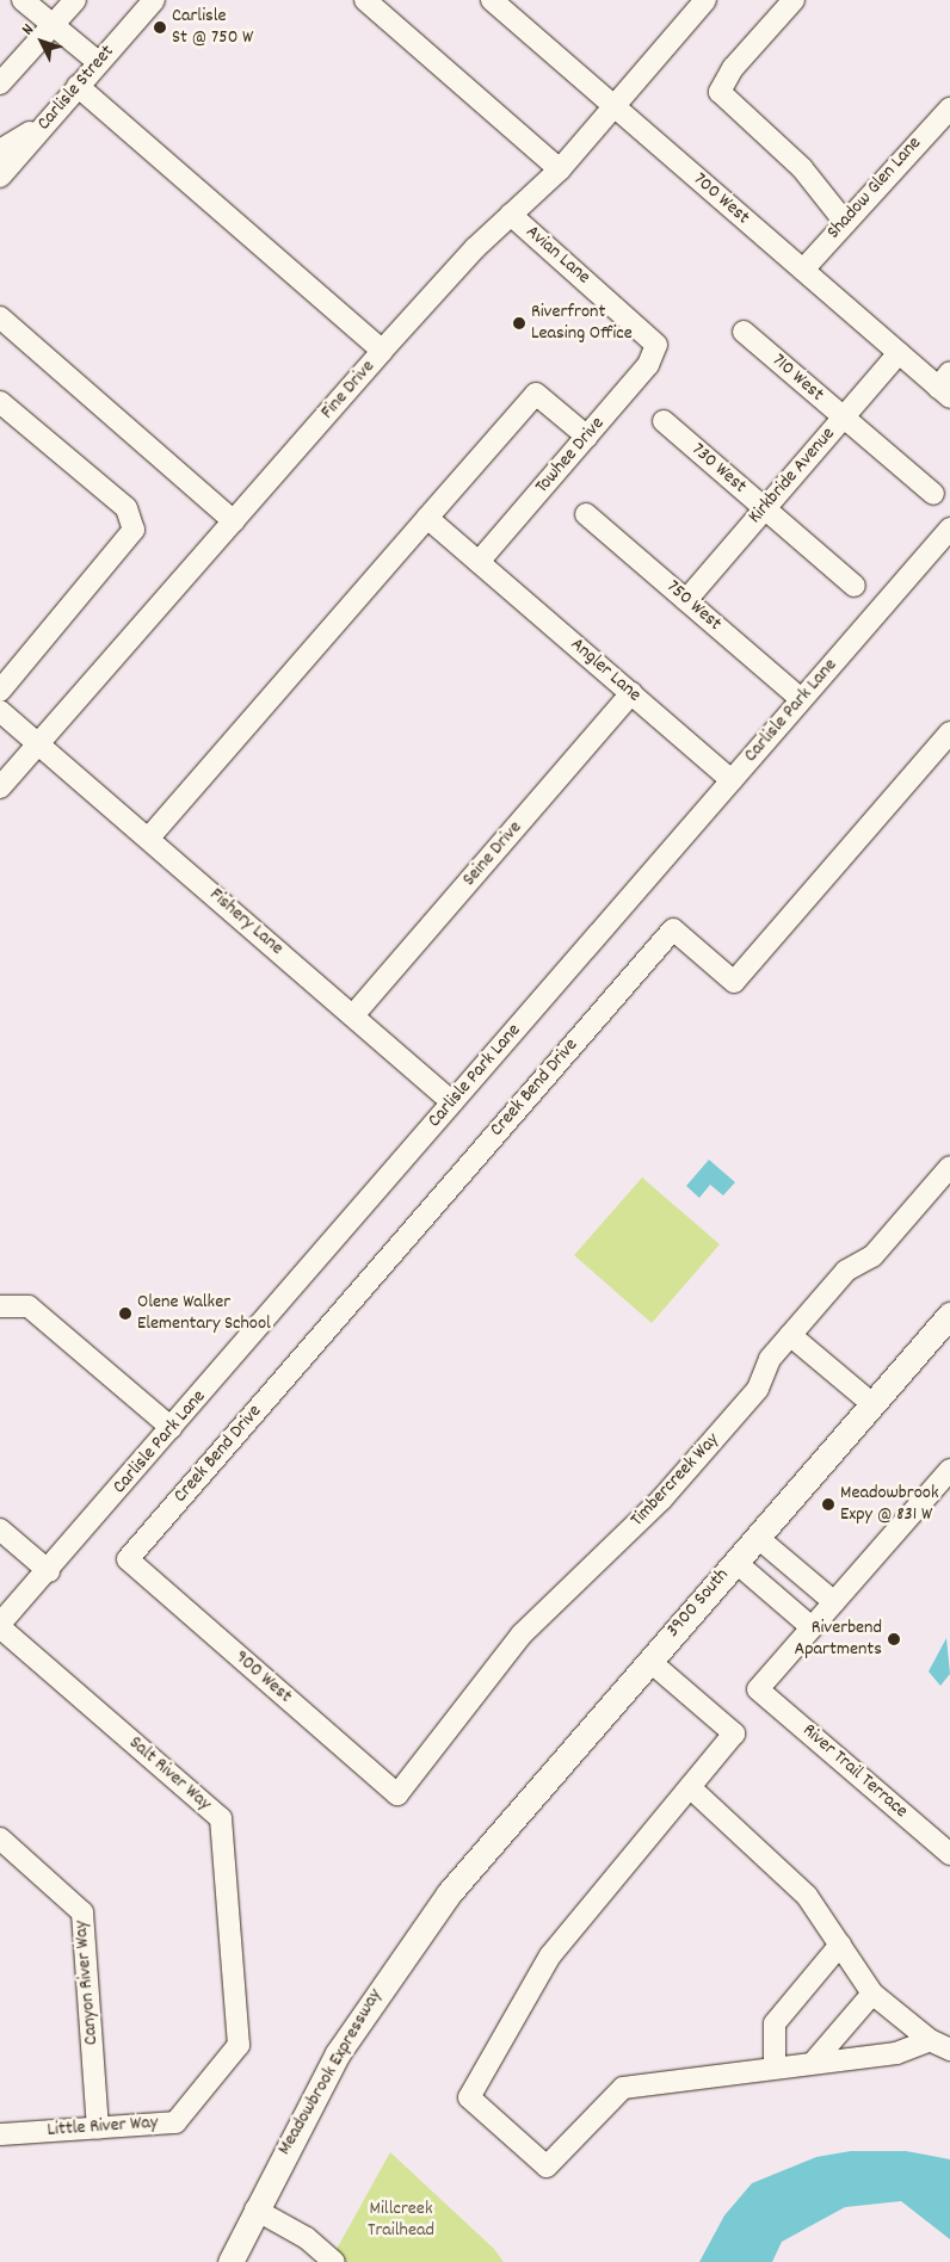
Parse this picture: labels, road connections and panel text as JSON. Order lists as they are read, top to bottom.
{
  "streets": {
    "main road": ["3900 South", "Meadowbrook Expressway"],
    "street": [
      "Carlisle Street",
      "Shadow Glen Lane",
      "700 West",
      "Avian Lane",
      "710 West",
      "Fine Drive",
      "Towhee Drive",
      "730 West",
      "Kirkbride Avenue",
      "750 West",
      "Angler Lane",
      "Carlisle Park Lane",
      "Seine Drive",
      "Fishery Lane",
      "Creek Bend Drive",
      "Timbercreek Way",
      "900 West",
      "River Trail Terrace",
      "Salt River Way",
      "Canyon River Way",
      "Little River Way"
    ]
  },
  "crossings": [
    ["Shadow Glen Lane", "700 West"],
    ["700 West", "Fine Drive"],
    ["700 West", "Kirkbride Avenue"],
    ["Avian Lane", "Fine Drive"],
    ["Avian Lane", "Towhee Drive"],
    ["710 West", "Kirkbride Avenue"],
    ["Fine Drive", "Fishery Lane"],
    ["Towhee Drive", "Angler Lane"],
    ["730 West", "Kirkbride Avenue"],
    ["Kirkbride Avenue", "750 West"],
    ["750 West", "Carlisle Park Lane"],
    ["Angler Lane", "Carlisle Park Lane"],
    ["Angler Lane", "Seine Drive"],
    ["Carlisle Park Lane", "Fishery Lane"],
    ["Carlisle Park Lane", "Salt River Way"],
    ["Seine Drive", "Fishery Lane"],
    ["Creek Bend Drive", "900 West"],
    ["Timbercreek Way", "900 West"],
    ["3900 South", "Meadowbrook Expressway"],
    ["Salt River Way", "Little River Way"],
    ["Canyon River Way", "Little River Way"]
  ],
  "parks": ["Millcreek Trailhead"],
  "places": [
    "Carlisle St @ 750 W",
    "Riverfront Leasing Office",
    "Olene Walker Elementary School",
    "Meadowbrook Expy @ 831 W",
    "Riverbend Apartments"
  ],
  "north": "top left"
}
